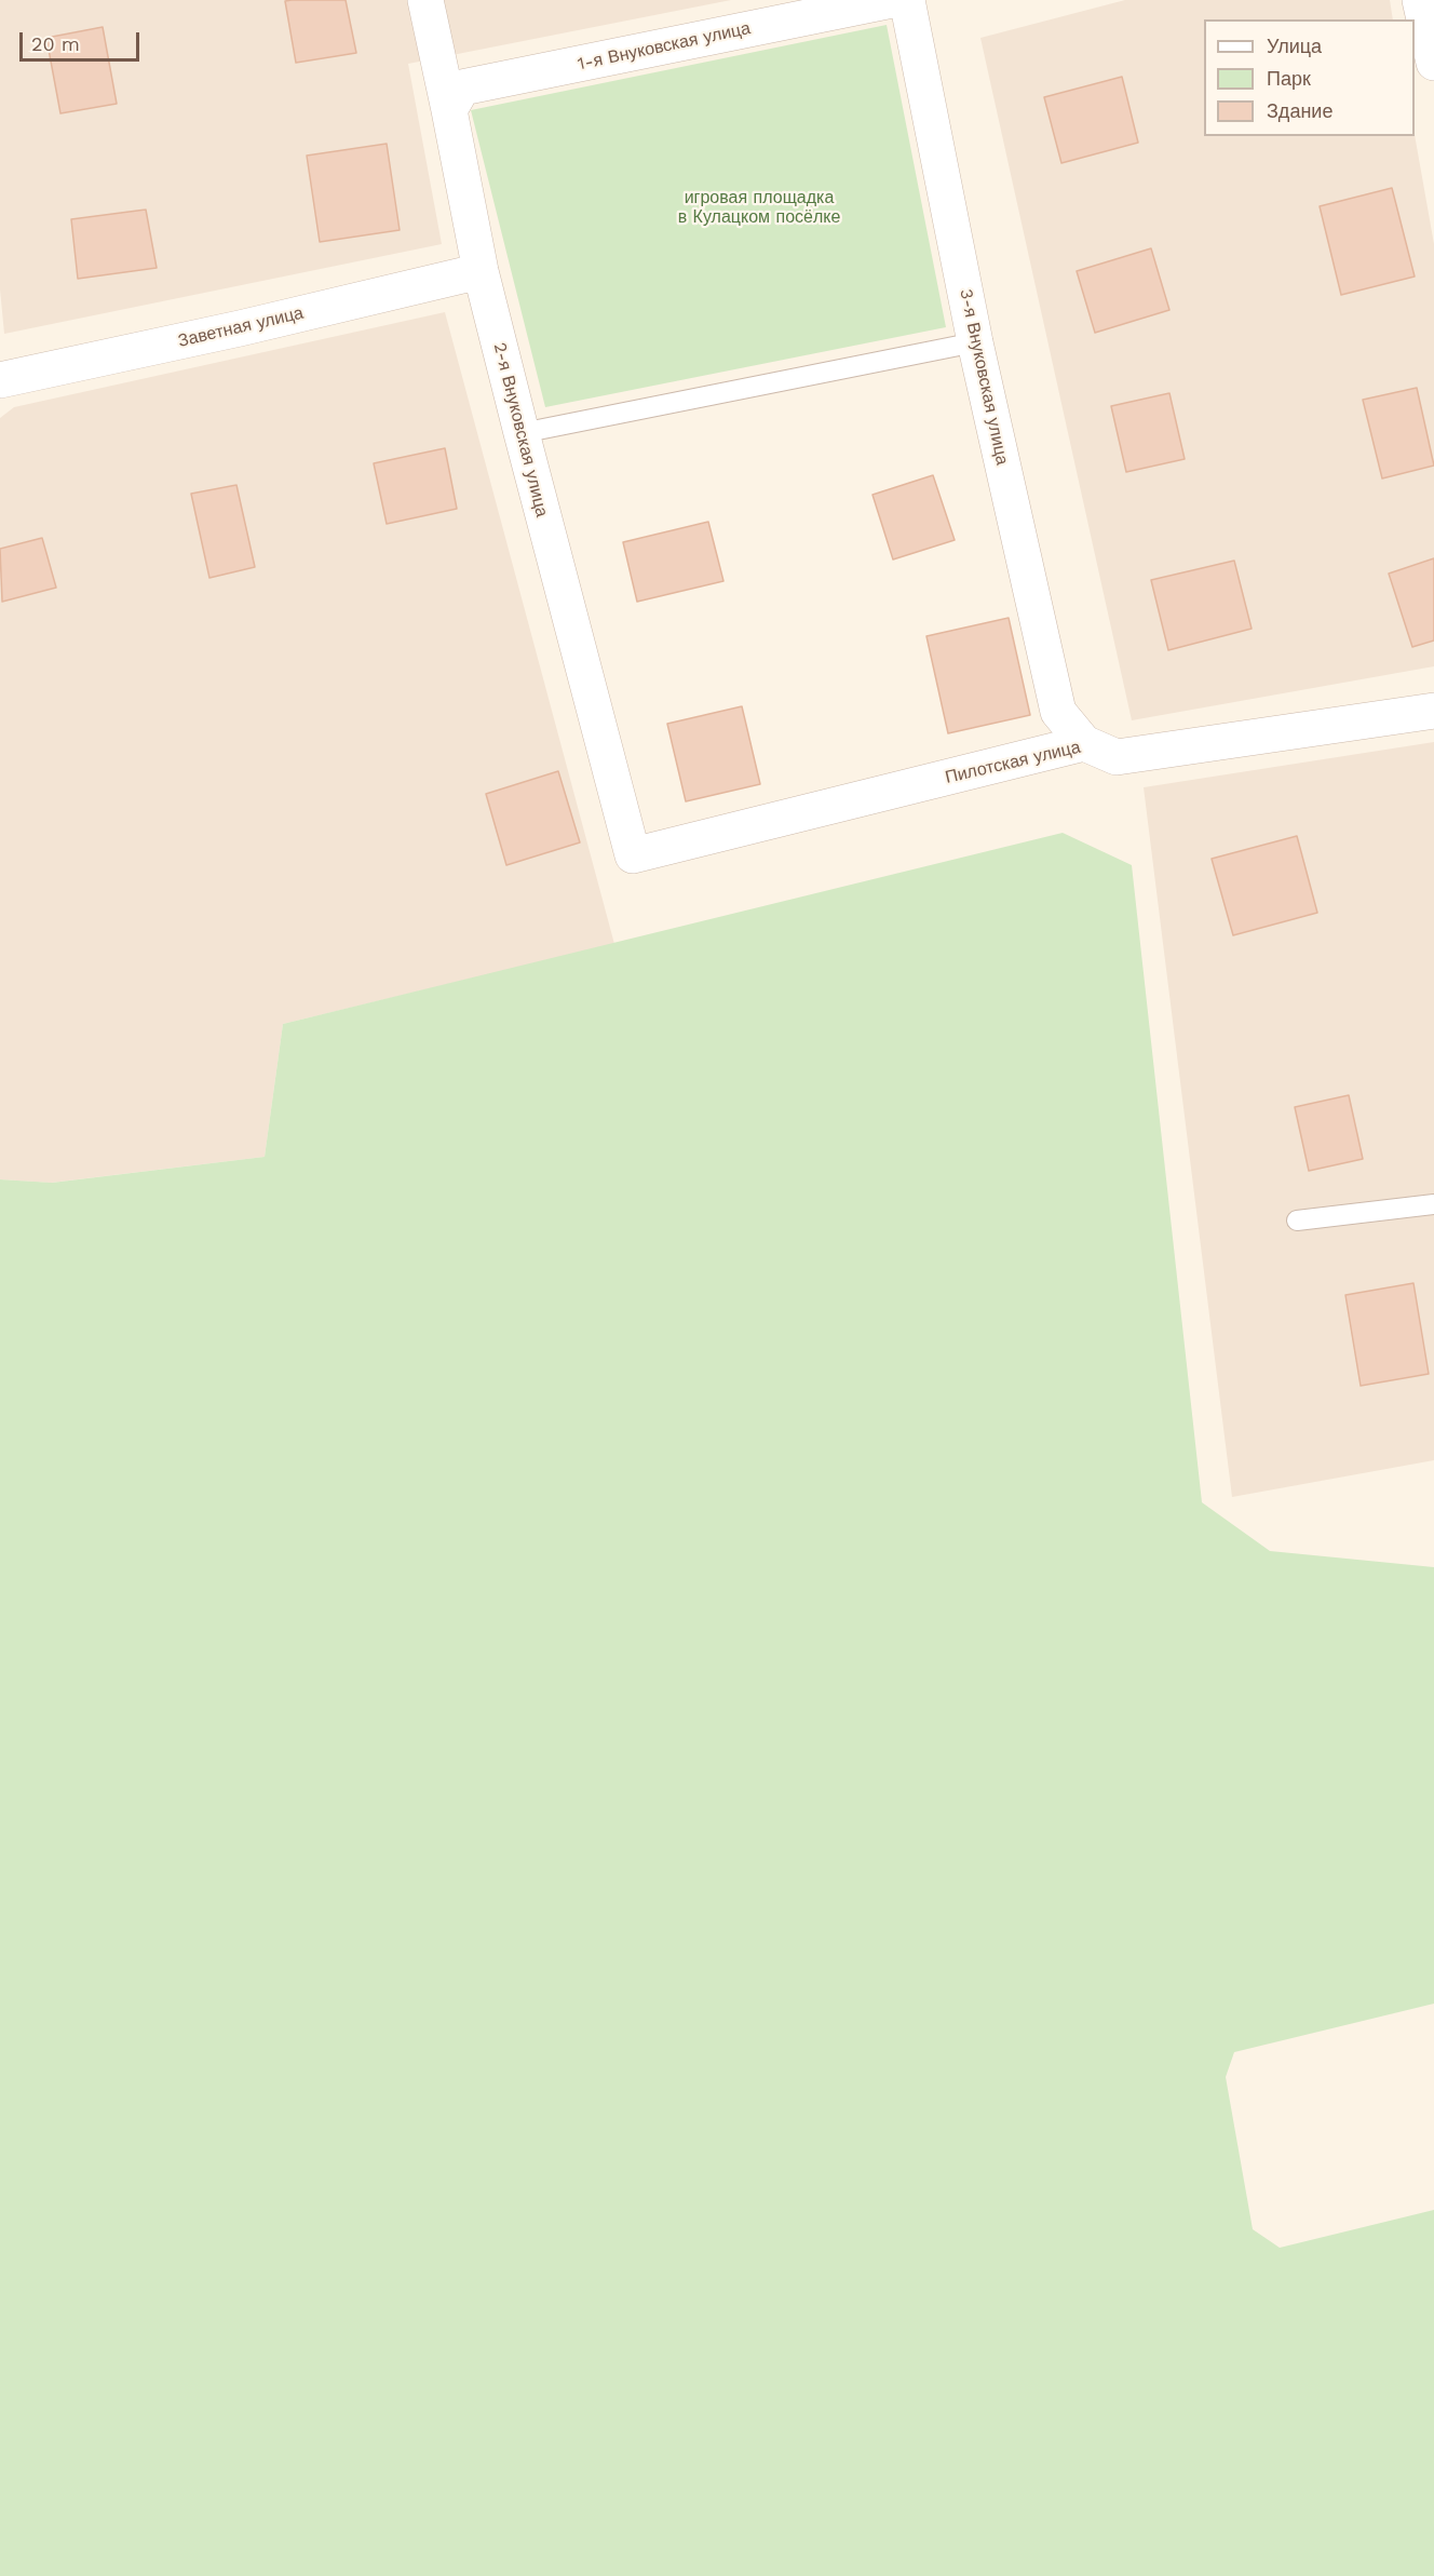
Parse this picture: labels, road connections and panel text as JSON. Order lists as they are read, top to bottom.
{
  "streets": {
    "street": [
      "1-я Внуковская улица",
      "Заветная улица",
      "3-я Внуковская улица",
      "2-я Внуковская улица",
      "Пилотская улица"
    ]
  },
  "crossings": [
    ["1-я Внуковская улица", "2-я Внуковская улица"],
    ["Заветная улица", "2-я Внуковская улица"],
    ["3-я Внуковская улица", "Пилотская улица"],
    ["2-я Внуковская улица", "Пилотская улица"]
  ],
  "parks": ["игровая площадка в Кулацком посёлке"],
  "legend": ["Улица", "Парк", "Здание"],
  "scale_bar": "20 m"
}
